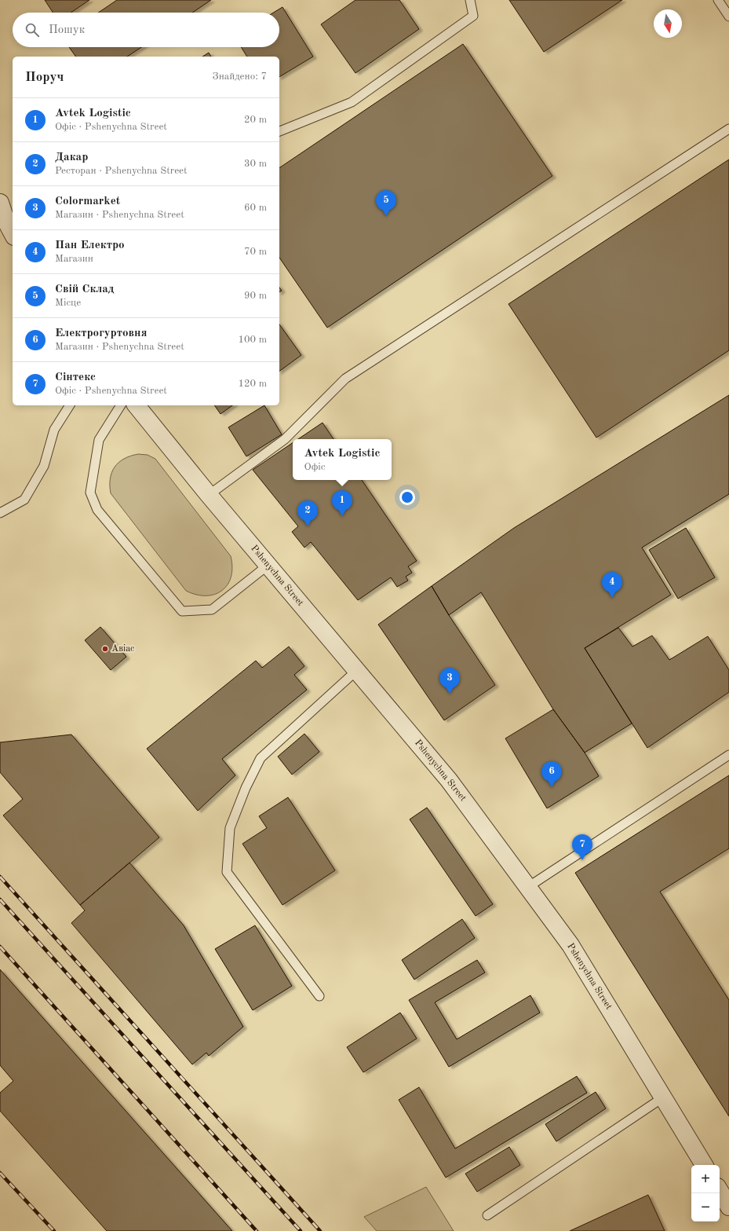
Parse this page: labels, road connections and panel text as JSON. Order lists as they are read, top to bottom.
{
  "streets": {
    "street": ["Pshenychna Street"]
  },
  "places": ["Авіас"],
  "north": "bottom",
  "page": {
    "search": "Пошук",
    "heading": ["Поруч", "Знайдено: 7"],
    "list": [
      {
        "mark": "1",
        "name": "Avtek Logistic",
        "note": "Офіс · Pshenychna Street",
        "value": "20 m"
      },
      {
        "mark": "2",
        "name": "Дакар",
        "note": "Ресторан · Pshenychna Street",
        "value": "30 m"
      },
      {
        "mark": "3",
        "name": "Colormarket",
        "note": "Магазин · Pshenychna Street",
        "value": "60 m"
      },
      {
        "mark": "4",
        "name": "Пан Електро",
        "note": "Магазин",
        "value": "70 m"
      },
      {
        "mark": "5",
        "name": "Свій Склад",
        "note": "Місце",
        "value": "90 m"
      },
      {
        "mark": "6",
        "name": "Електрогуртовня",
        "note": "Магазин · Pshenychna Street",
        "value": "100 m"
      },
      {
        "mark": "7",
        "name": "Сінтекс",
        "note": "Офіс · Pshenychna Street",
        "value": "120 m"
      }
    ],
    "pins": [
      "5",
      "1",
      "2",
      "4",
      "3",
      "6",
      "7"
    ],
    "popup": ["Avtek Logistic", "Офіс"],
    "map_buttons": ["+", "−"]
  }
}
